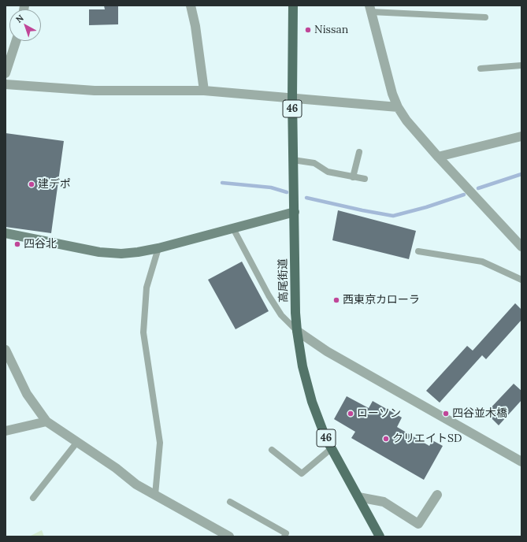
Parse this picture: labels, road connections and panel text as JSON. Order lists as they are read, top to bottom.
{
  "streets": {
    "main road": ["46", "高尾街道"]
  },
  "places": [
    "Nissan",
    "建デポ",
    "四谷北",
    "西東京カローラ",
    "ローソン",
    "四谷並木橋",
    "クリエイトSD"
  ],
  "north": "top left"
}
